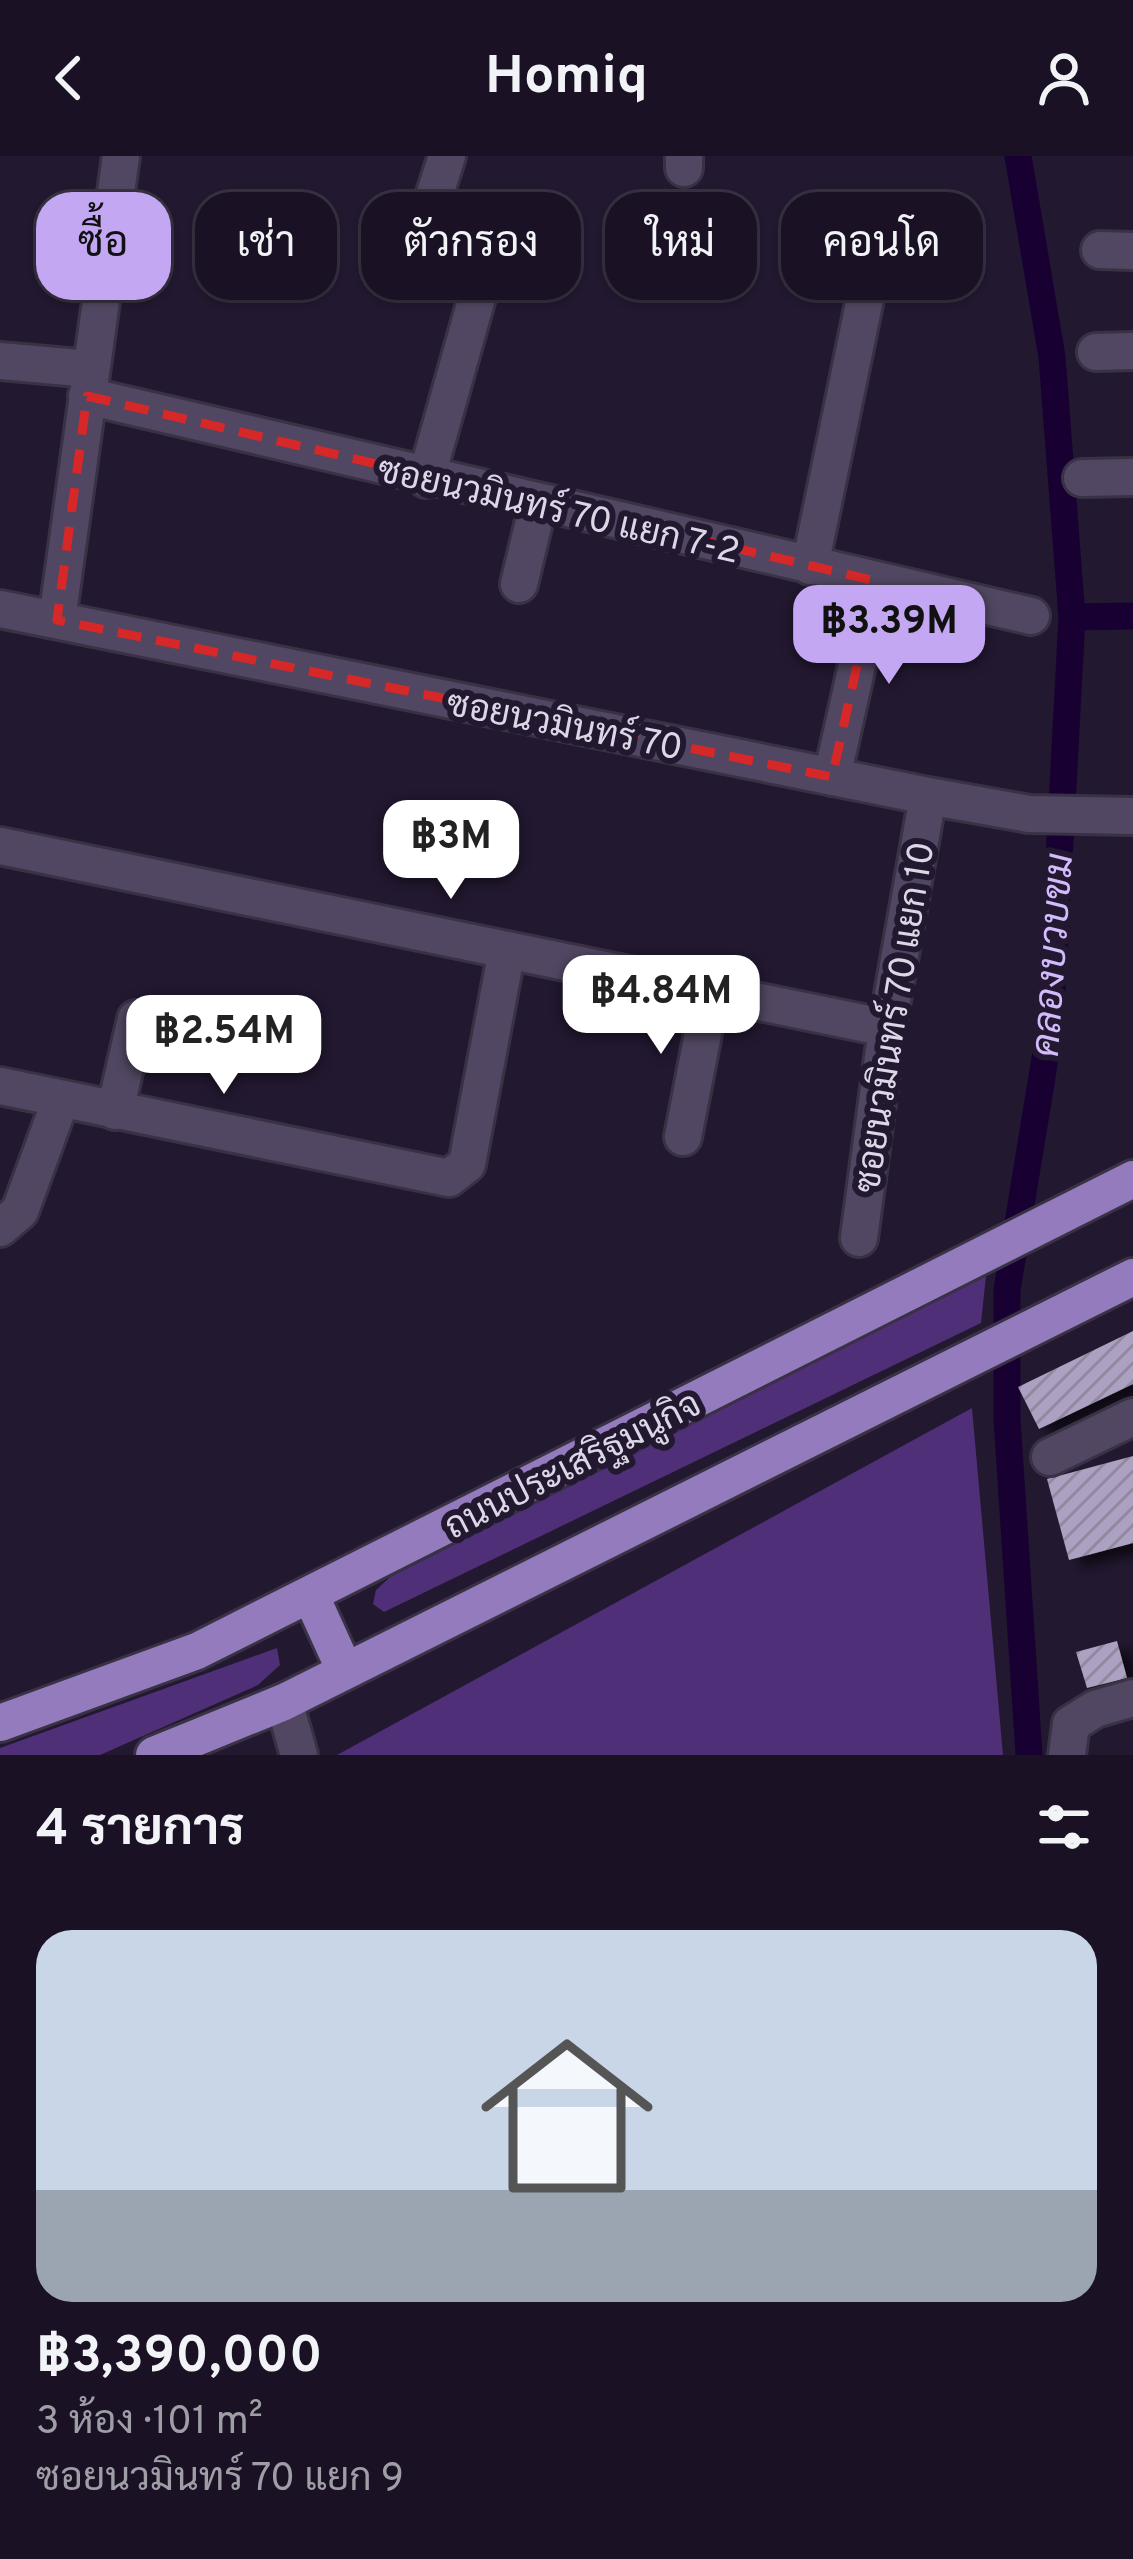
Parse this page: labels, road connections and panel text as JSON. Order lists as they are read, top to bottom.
{
  "streets": {
    "main road": ["ถนนประเสริฐมนูกิจ"],
    "street": ["ซอยนวมินทร์ 70 แยก 7-2", "ซอยนวมินทร์ 70", "ซอยนวมินทร์ 70 แยก 10"]
  },
  "crossings": [
    ["ซอยนวมินทร์ 70", "ซอยนวมินทร์ 70 แยก 10"]
  ],
  "water": ["คลองบวบขม"],
  "page": {
    "header": "Homiq",
    "chip": [
      "ซื้อ",
      "เช่า",
      "ตัวกรอง",
      "ใหม่",
      "คอนโด"
    ],
    "price": [
      "฿3.39M",
      "฿3M",
      "฿4.84M",
      "฿2.54M"
    ],
    "heading": "4 รายการ",
    "list": [
      {
        "name": "฿3,390,000",
        "note": "3 ห้อง · 101 m² · ซอยนวมินทร์ 70 แยก 9"
      }
    ]
  }
}
